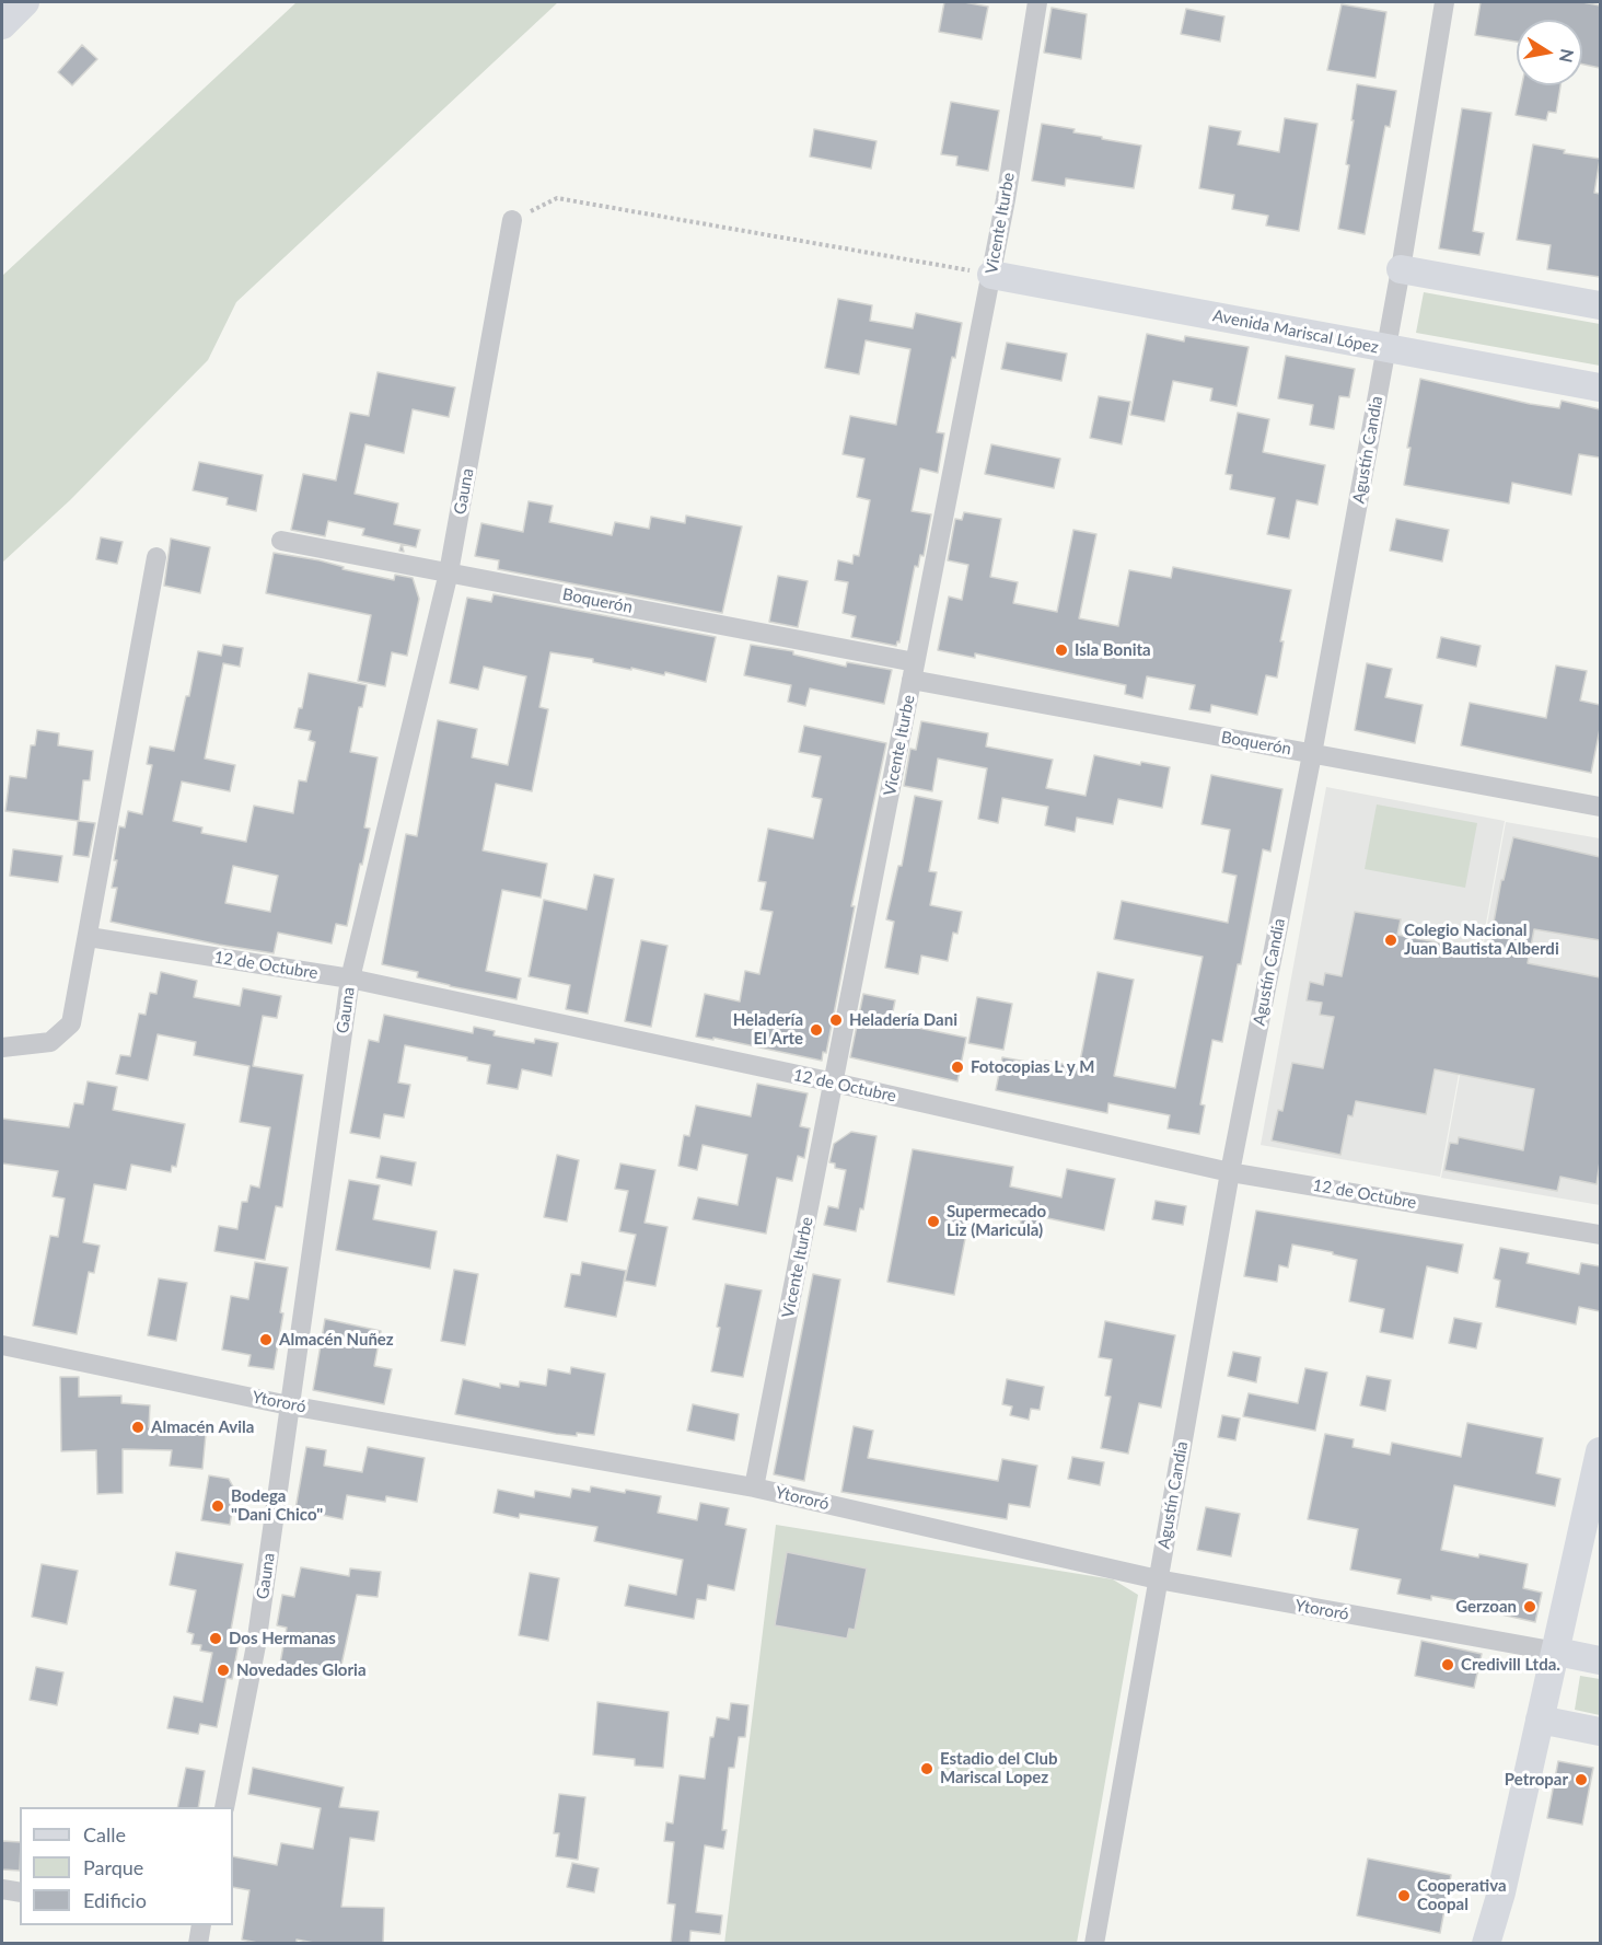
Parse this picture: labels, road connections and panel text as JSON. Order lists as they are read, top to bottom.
{
  "streets": {
    "street": [
      "Vicente Iturbe",
      "Avenida Mariscal López",
      "Agustín Candia",
      "Gauna",
      "Boquerón",
      "12 de Octubre",
      "Ytororó"
    ]
  },
  "crossings": [
    ["Vicente Iturbe", "Avenida Mariscal López"],
    ["Vicente Iturbe", "Boquerón"],
    ["Vicente Iturbe", "12 de Octubre"],
    ["Vicente Iturbe", "Ytororó"],
    ["Avenida Mariscal López", "Agustín Candia"],
    ["Agustín Candia", "Boquerón"],
    ["Agustín Candia", "12 de Octubre"],
    ["Agustín Candia", "Ytororó"],
    ["Gauna", "Boquerón"],
    ["Gauna", "12 de Octubre"],
    ["Gauna", "Ytororó"]
  ],
  "places": [
    "Isla Bonita",
    "Colegio Nacional Juan Bautista Alberdi",
    "Heladería Dani",
    "Heladería El Arte",
    "Fotocopias L y M",
    "Supermecado Liz (Maricula)",
    "Almacén Nuñez",
    "Almacén Avila",
    "Bodega \"Dani Chico\"",
    "Gerzoan",
    "Dos Hermanas",
    "Credivill Ltda.",
    "Novedades Gloria",
    "Estadio del Club Mariscal Lopez",
    "Petropar",
    "Cooperativa Coopal"
  ],
  "legend": ["Calle", "Parque", "Edificio"],
  "north": "right"
}
